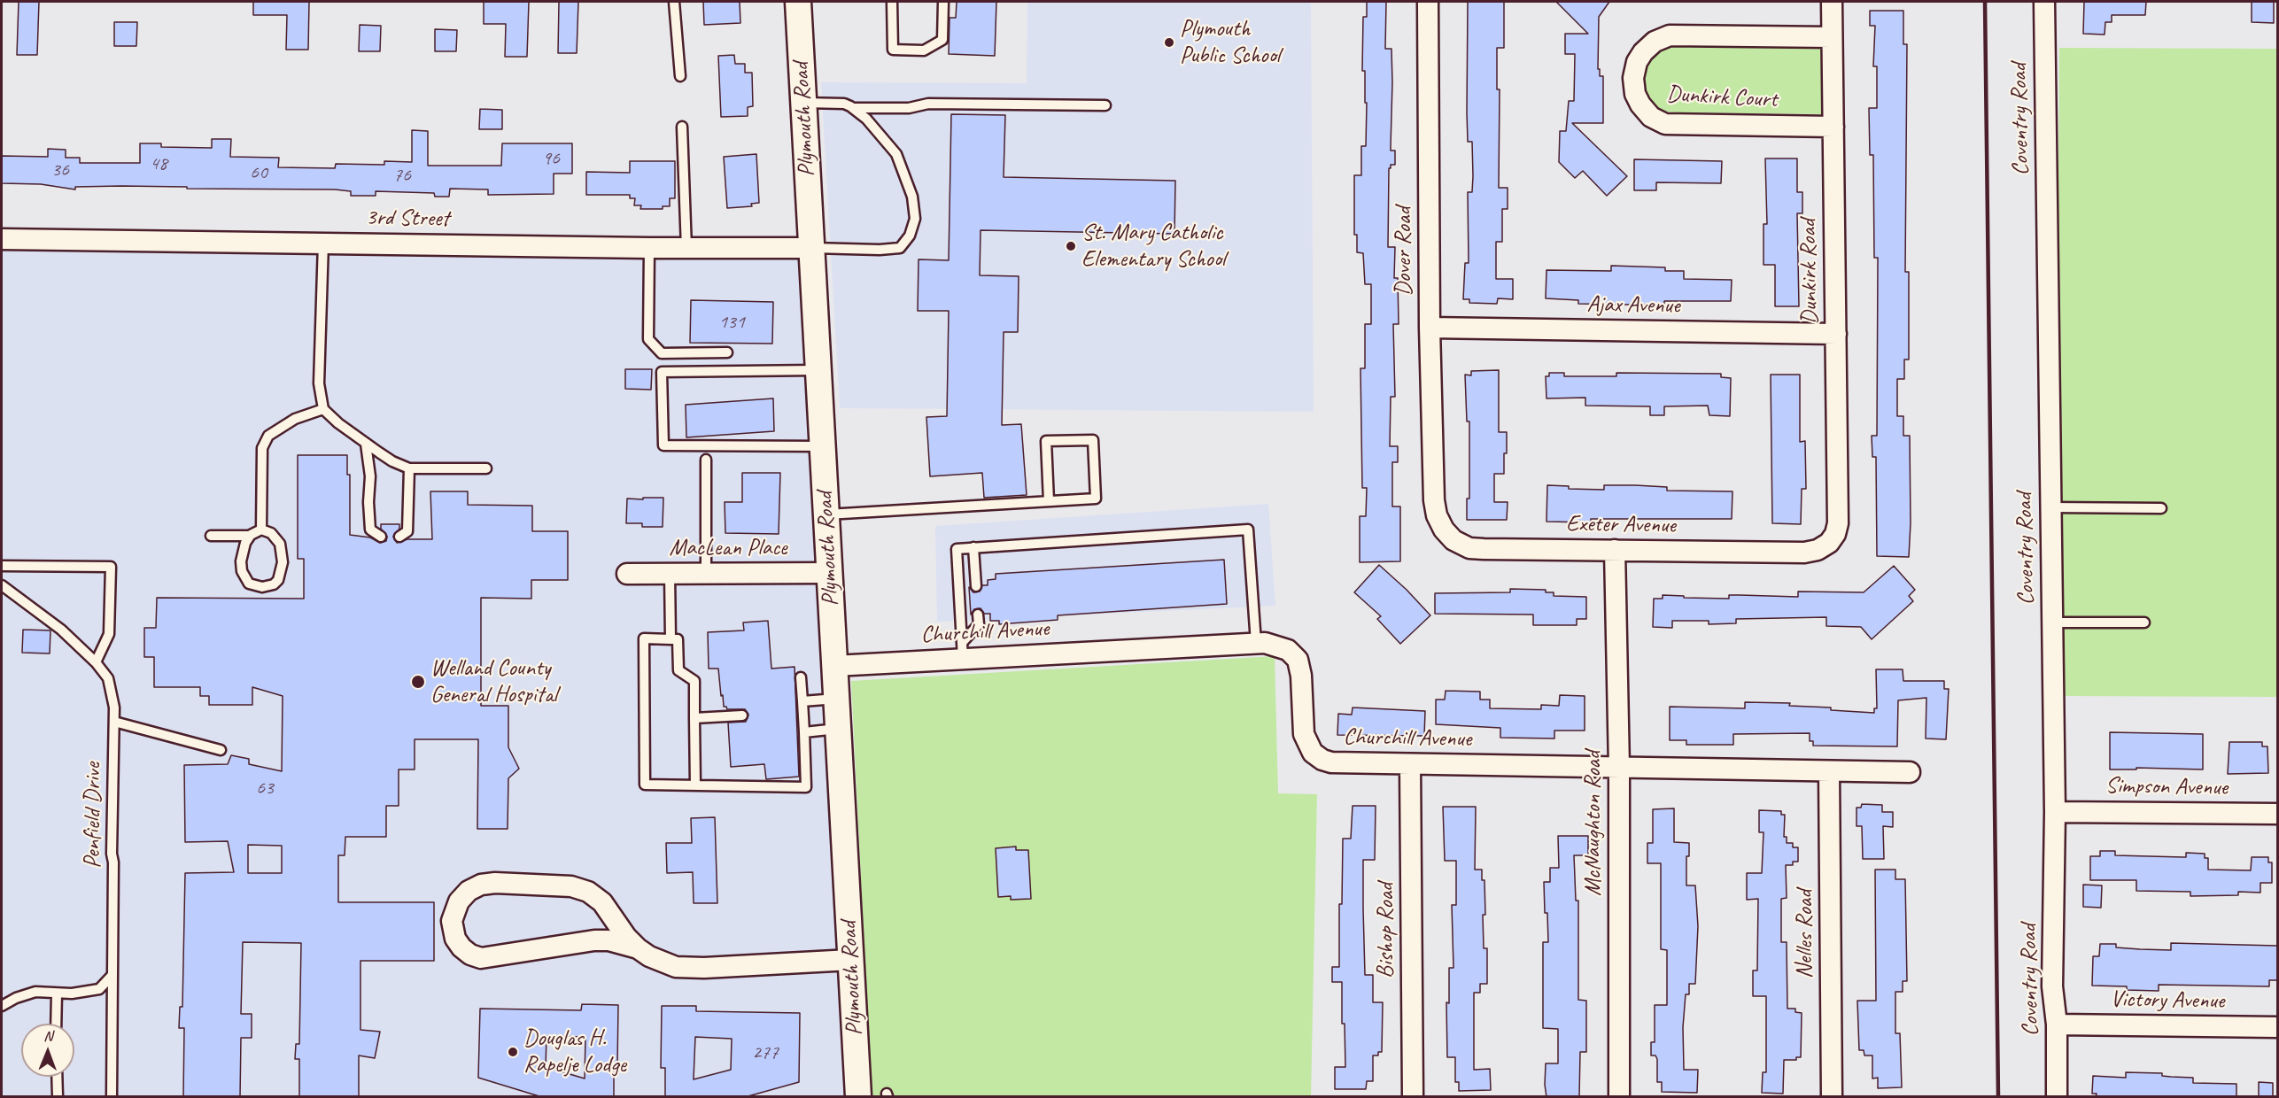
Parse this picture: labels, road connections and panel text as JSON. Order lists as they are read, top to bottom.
{
  "streets": {
    "street": [
      "Dunkirk Court",
      "Plymouth Road",
      "Coventry Road",
      "3rd Street",
      "Dover Road",
      "Dunkirk Road",
      "Ajax Avenue",
      "Exeter Avenue",
      "MacLean Place",
      "Churchill Avenue",
      "Simpson Avenue",
      "McNaughton Road",
      "Bishop Road",
      "Nelles Road",
      "Victory Avenue"
    ],
    "lane": ["Penfield Drive"]
  },
  "crossings": [
    ["Dunkirk Court", "Dunkirk Road"],
    ["Plymouth Road", "3rd Street"],
    ["Plymouth Road", "MacLean Place"],
    ["Plymouth Road", "Churchill Avenue"],
    ["Coventry Road", "Simpson Avenue"],
    ["Coventry Road", "Victory Avenue"],
    ["Dover Road", "Ajax Avenue"],
    ["Dover Road", "Exeter Avenue"],
    ["Dunkirk Road", "Ajax Avenue"],
    ["Dunkirk Road", "Exeter Avenue"],
    ["Exeter Avenue", "McNaughton Road"],
    ["Churchill Avenue", "McNaughton Road"],
    ["Churchill Avenue", "Bishop Road"],
    ["Churchill Avenue", "Nelles Road"]
  ],
  "places": [
    "Plymouth Public School",
    "St. Mary Catholic Elementary School",
    "Welland County General Hospital",
    "Douglas H. Rapelje Lodge"
  ],
  "house_numbers": [
    "96",
    "48",
    "36",
    "60",
    "76",
    "131",
    "63",
    "277"
  ],
  "north": "top"
}
